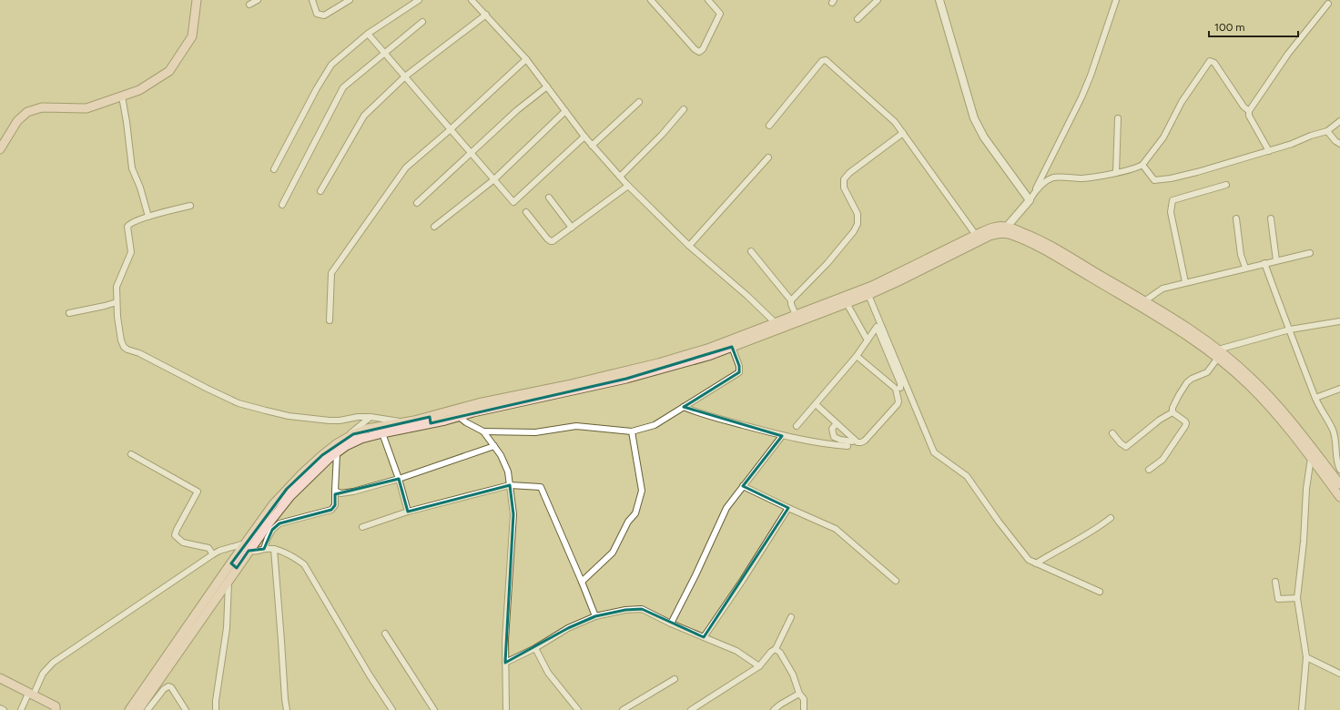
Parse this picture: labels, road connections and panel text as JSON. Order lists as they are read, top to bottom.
{
  "scale_bar": "100 m"
}
